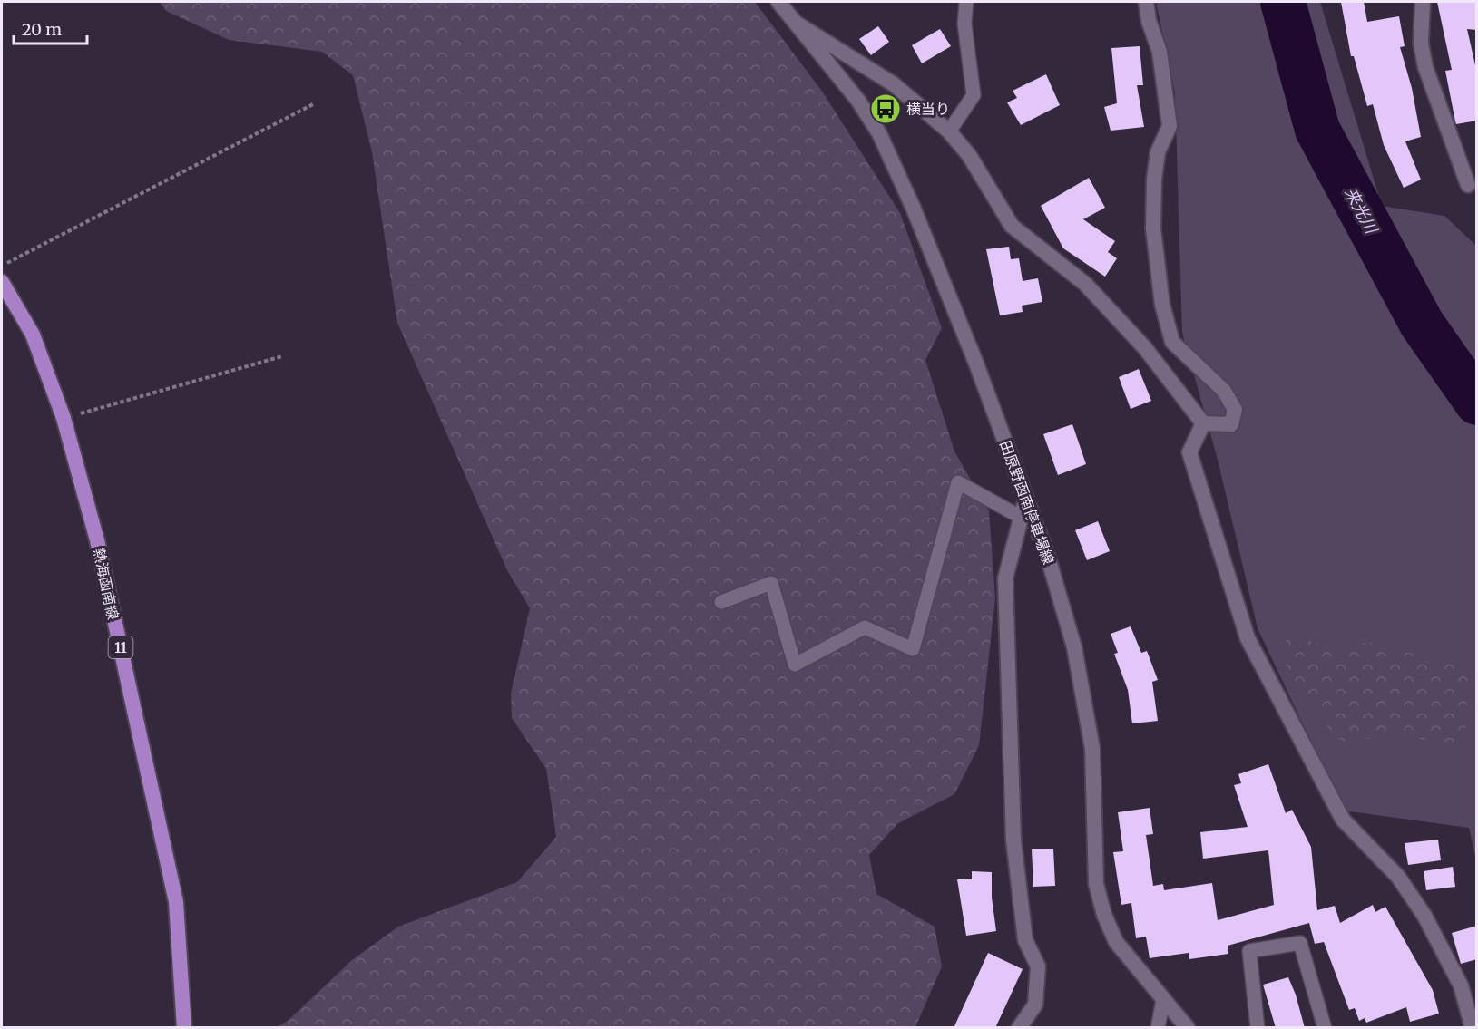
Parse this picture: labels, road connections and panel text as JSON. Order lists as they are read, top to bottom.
{
  "streets": {
    "main road": ["熱海函南線", "11"],
    "street": ["田原野函南停車場線"]
  },
  "water": ["来光川"],
  "places": {
    "bus stop": ["横当り"]
  },
  "scale_bar": "20 m"
}
